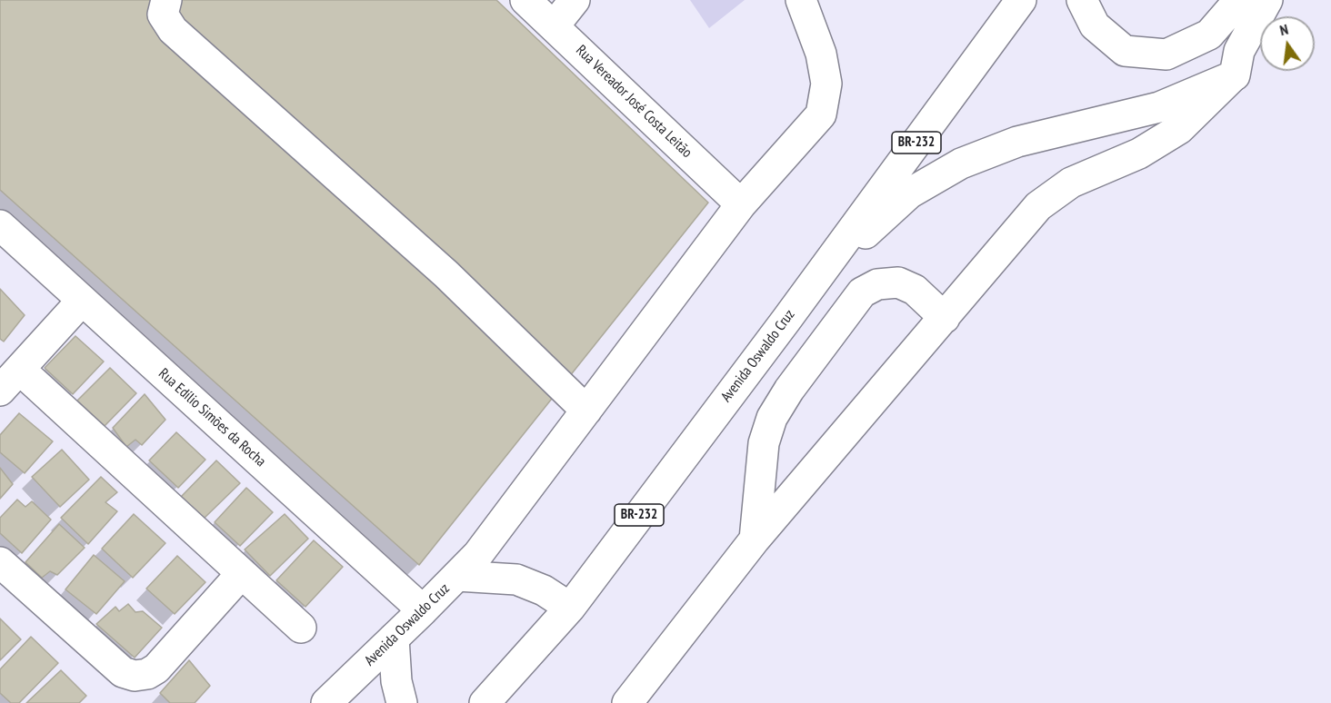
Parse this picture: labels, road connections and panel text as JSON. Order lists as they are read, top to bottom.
{
  "streets": {
    "main road": [
      "Rua Vereador José Costa Leitão",
      "BR-232",
      "Avenida Oswaldo Cruz",
      "Rua Edílio Simões da Rocha"
    ]
  },
  "crossings": [
    ["Rua Vereador José Costa Leitão", "Avenida Oswaldo Cruz"],
    ["Avenida Oswaldo Cruz", "Rua Edílio Simões da Rocha"]
  ],
  "north": "top"
}
